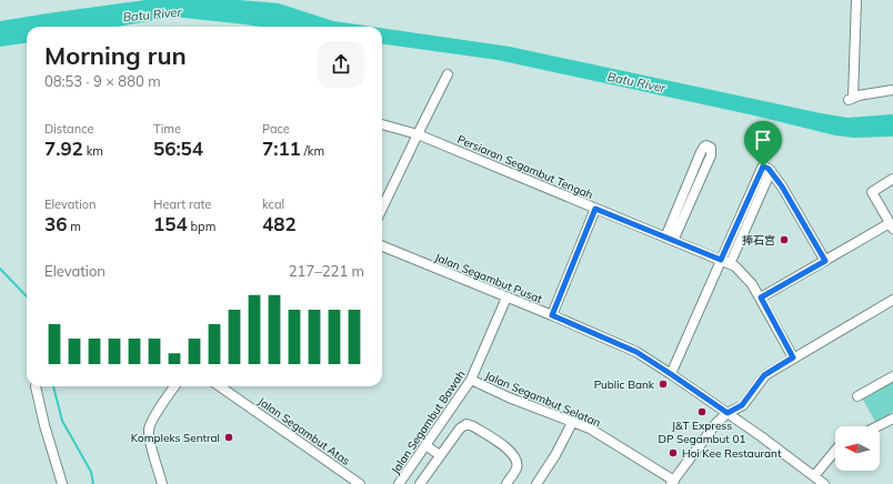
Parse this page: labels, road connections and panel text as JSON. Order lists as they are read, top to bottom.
{
  "streets": {
    "street": [
      "Persiaran Segambut Tengah",
      "Jalan Segambut Pusat",
      "Jalan Segambut Selatan",
      "Jalan Segambut Bawah",
      "Jalan Segambut Atas"
    ]
  },
  "crossings": [
    ["Jalan Segambut Pusat", "Jalan Segambut Bawah"],
    ["Jalan Segambut Selatan", "Jalan Segambut Bawah"]
  ],
  "water": ["Batu River"],
  "places": [
    "捧石宫",
    "Public Bank",
    "J&T Express DP Segambut 01",
    "Kompleks Sentral",
    "Hoi Kee Restaurant"
  ],
  "north": "left",
  "page": {
    "heading": ["Morning run", "08:53 · 9 × 880 m"],
    "stats": [
      ["Distance", "7.92 km"],
      ["Time", "56:54"],
      ["Pace", "7:11 /km"],
      ["Elevation", "36 m"],
      ["Heart rate", "154 bpm"],
      ["kcal", "482"]
    ],
    "chart": ["Elevation", "217–221 m"]
  }
}
